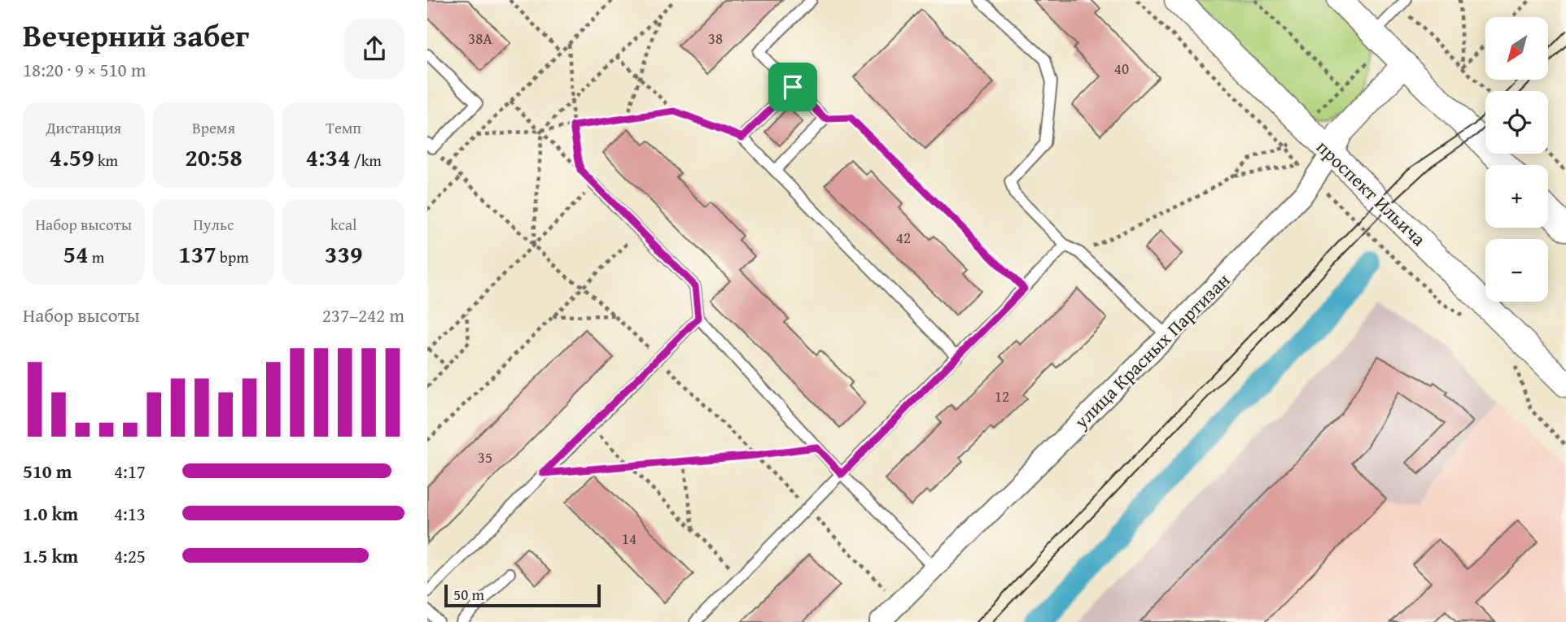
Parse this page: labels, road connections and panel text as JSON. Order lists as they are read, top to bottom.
{
  "streets": {
    "street": ["проспект Ильича", "улица Красных Партизан"]
  },
  "crossings": [
    ["проспект Ильича", "улица Красных Партизан"]
  ],
  "house_numbers": [
    "38А",
    "38",
    "40",
    "42",
    "12",
    "35",
    "14"
  ],
  "scale_bar": "50 m",
  "north": "bottom left",
  "page": {
    "heading": ["Вечерний забег", "18:20 · 9 × 510 m"],
    "map_buttons": ["+", "−"],
    "stats": [
      ["Дистанция", "4.59 km"],
      ["Время", "20:58"],
      ["Темп", "4:34 /km"],
      ["Набор высоты", "54 m"],
      ["Пульс", "137 bpm"],
      ["kcal", "339"]
    ],
    "chart": ["Набор высоты", "237–242 m"],
    "list": [
      {
        "name": "510 m",
        "note": "4:17"
      },
      {
        "name": "1.0 km",
        "note": "4:13"
      },
      {
        "name": "1.5 km",
        "note": "4:25"
      }
    ],
    "scale": "50 m"
  }
}
